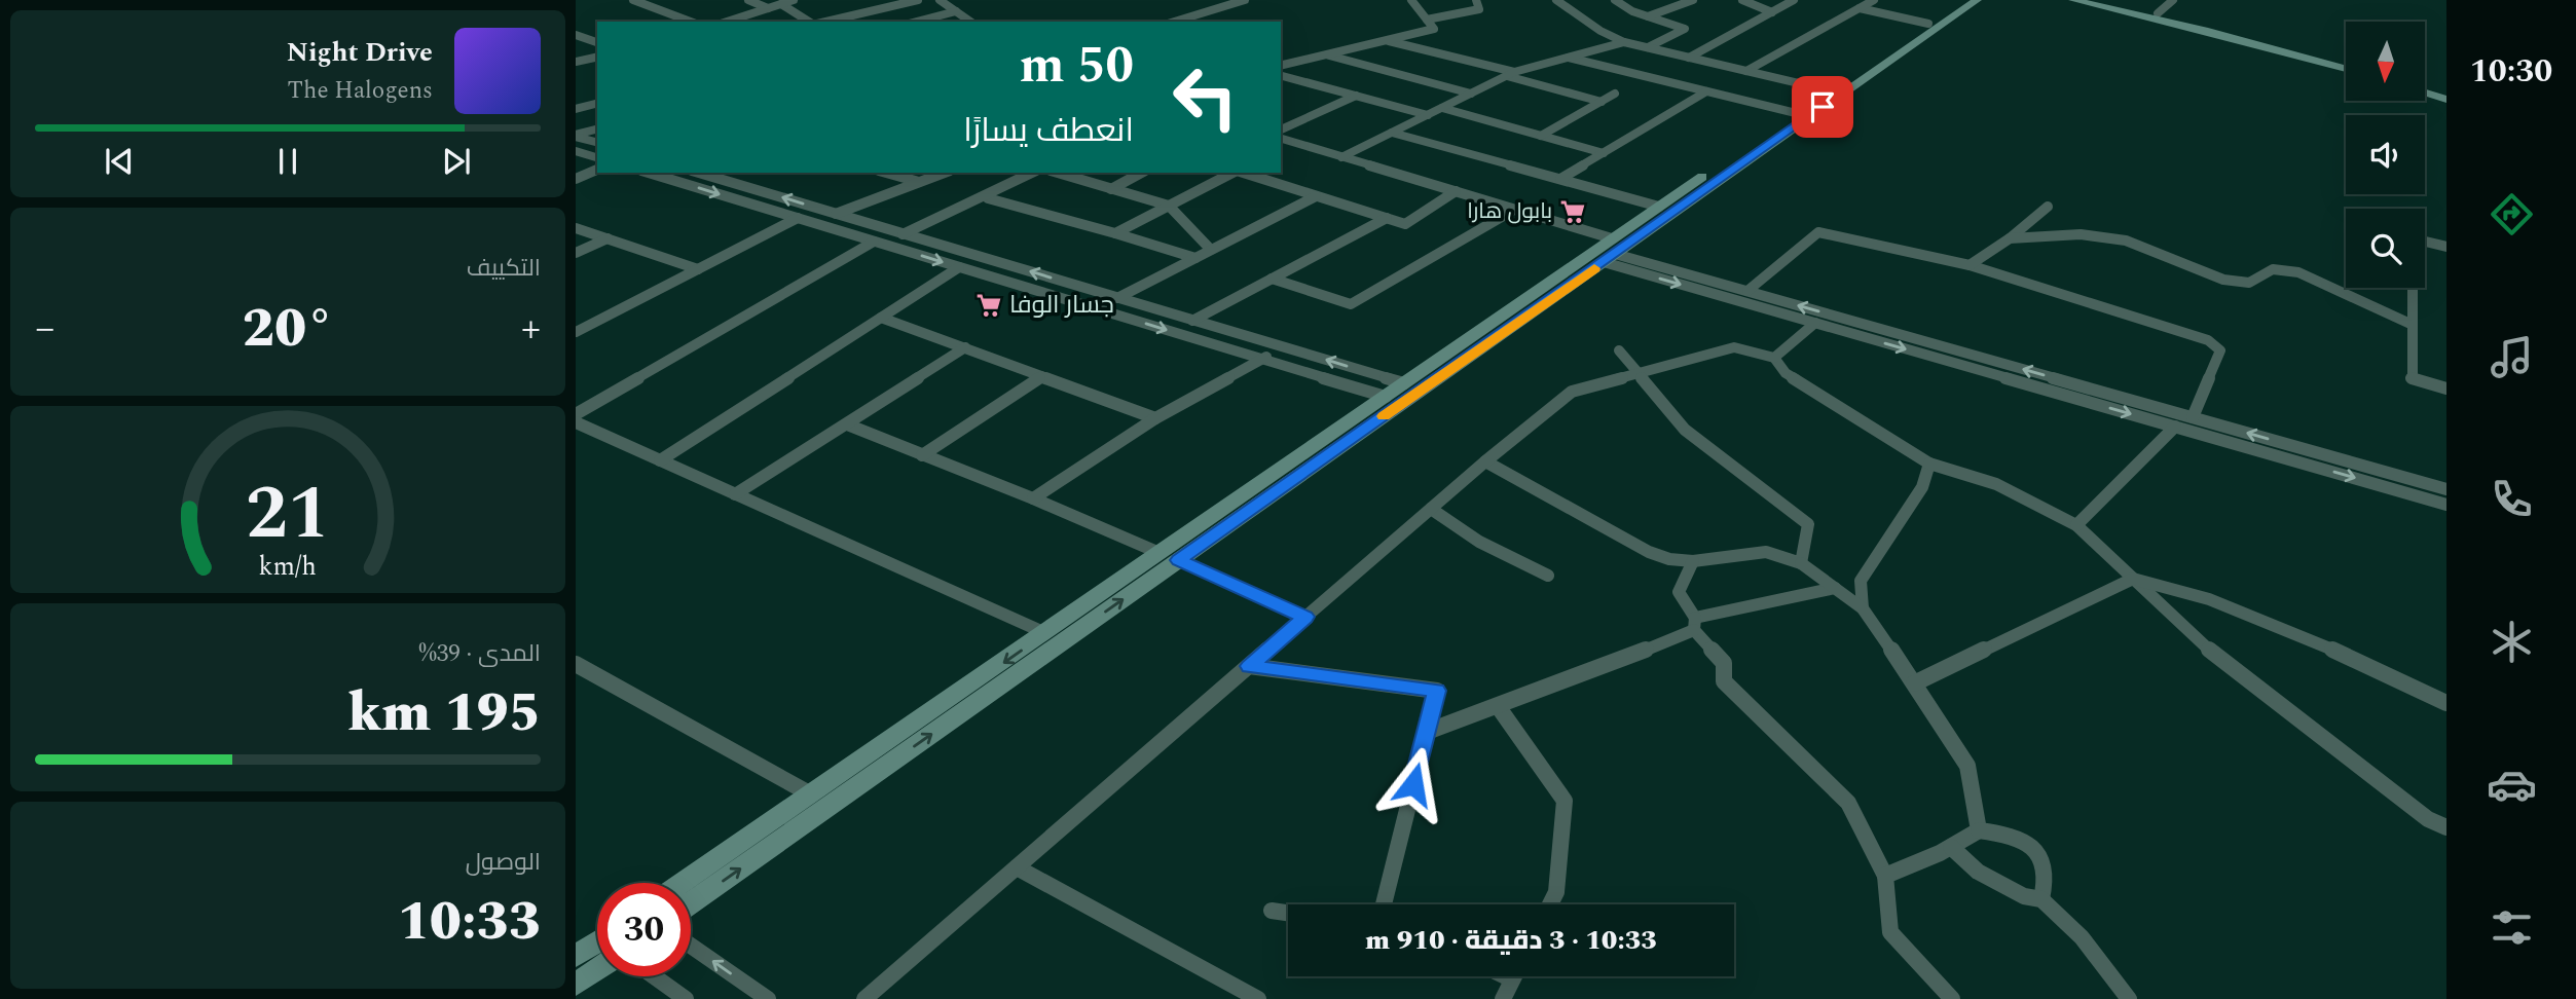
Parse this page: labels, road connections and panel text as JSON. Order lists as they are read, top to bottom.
{
  "places": {
    "supermarket": ["بابول هارا", "جسار الوفا"]
  },
  "north": "bottom",
  "page": {
    "tabs": "10:30",
    "turn": ["50 m", "انعطف يسارًا"],
    "song": ["Night Drive", "The Halogens"],
    "tile": [
      "التكييف",
      ["المدى · 39%", "195 km"],
      ["الوصول", "10:33"]
    ],
    "heat": ["−", "20°", "+"],
    "limit": "30",
    "trip": "10:33 · 3 دقيقة · 910 m",
    "gauge": ["21", "km/h"]
  }
}
